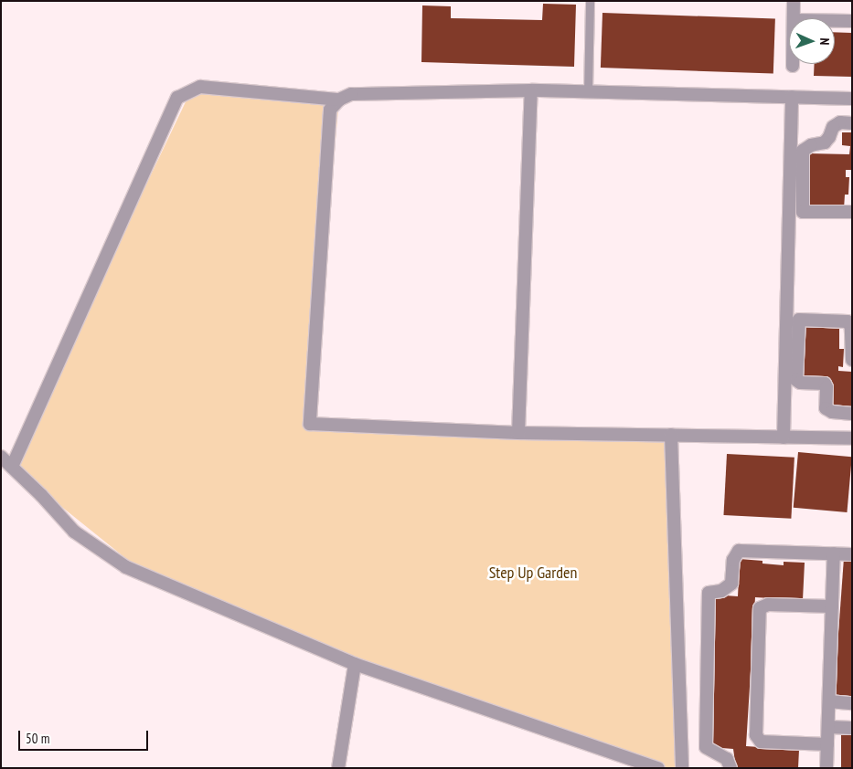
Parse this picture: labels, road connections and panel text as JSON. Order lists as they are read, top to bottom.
{
  "parks": ["Step Up Garden"],
  "scale_bar": "50 m",
  "north": "right"
}
